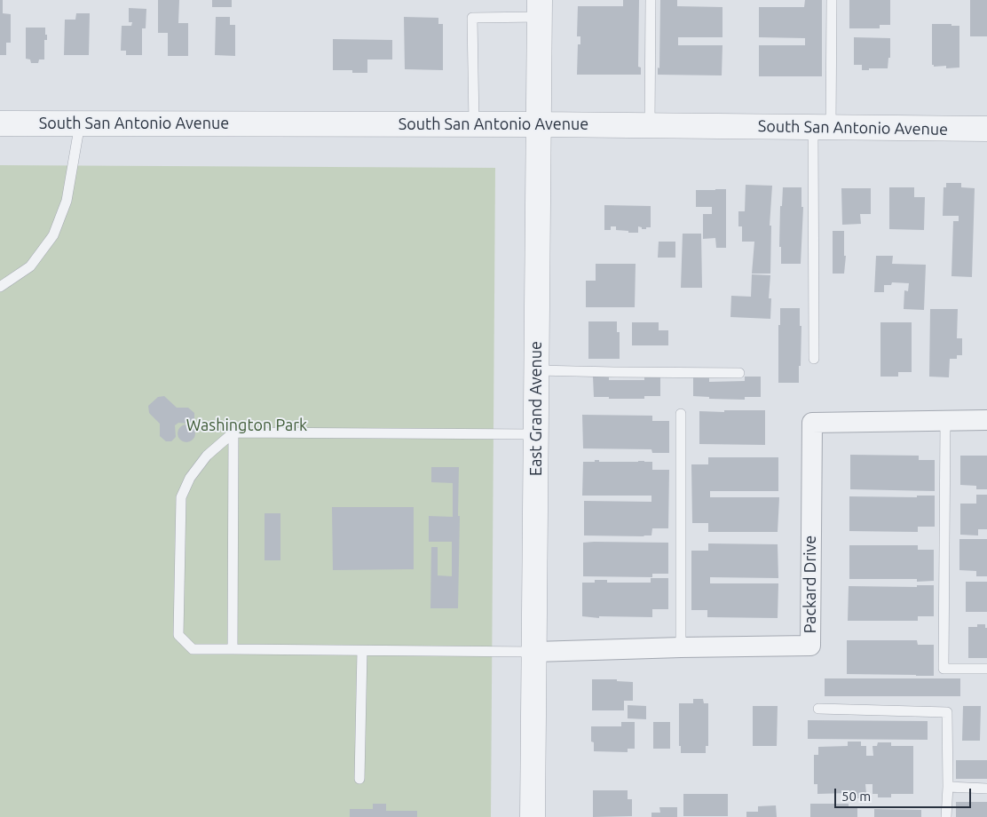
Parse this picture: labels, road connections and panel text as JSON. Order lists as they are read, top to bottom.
{
  "streets": {
    "street": ["South San Antonio Avenue", "East Grand Avenue", "Packard Drive"]
  },
  "crossings": [
    ["South San Antonio Avenue", "East Grand Avenue"],
    ["East Grand Avenue", "Packard Drive"]
  ],
  "parks": ["Washington Park"],
  "scale_bar": "50 m"
}
